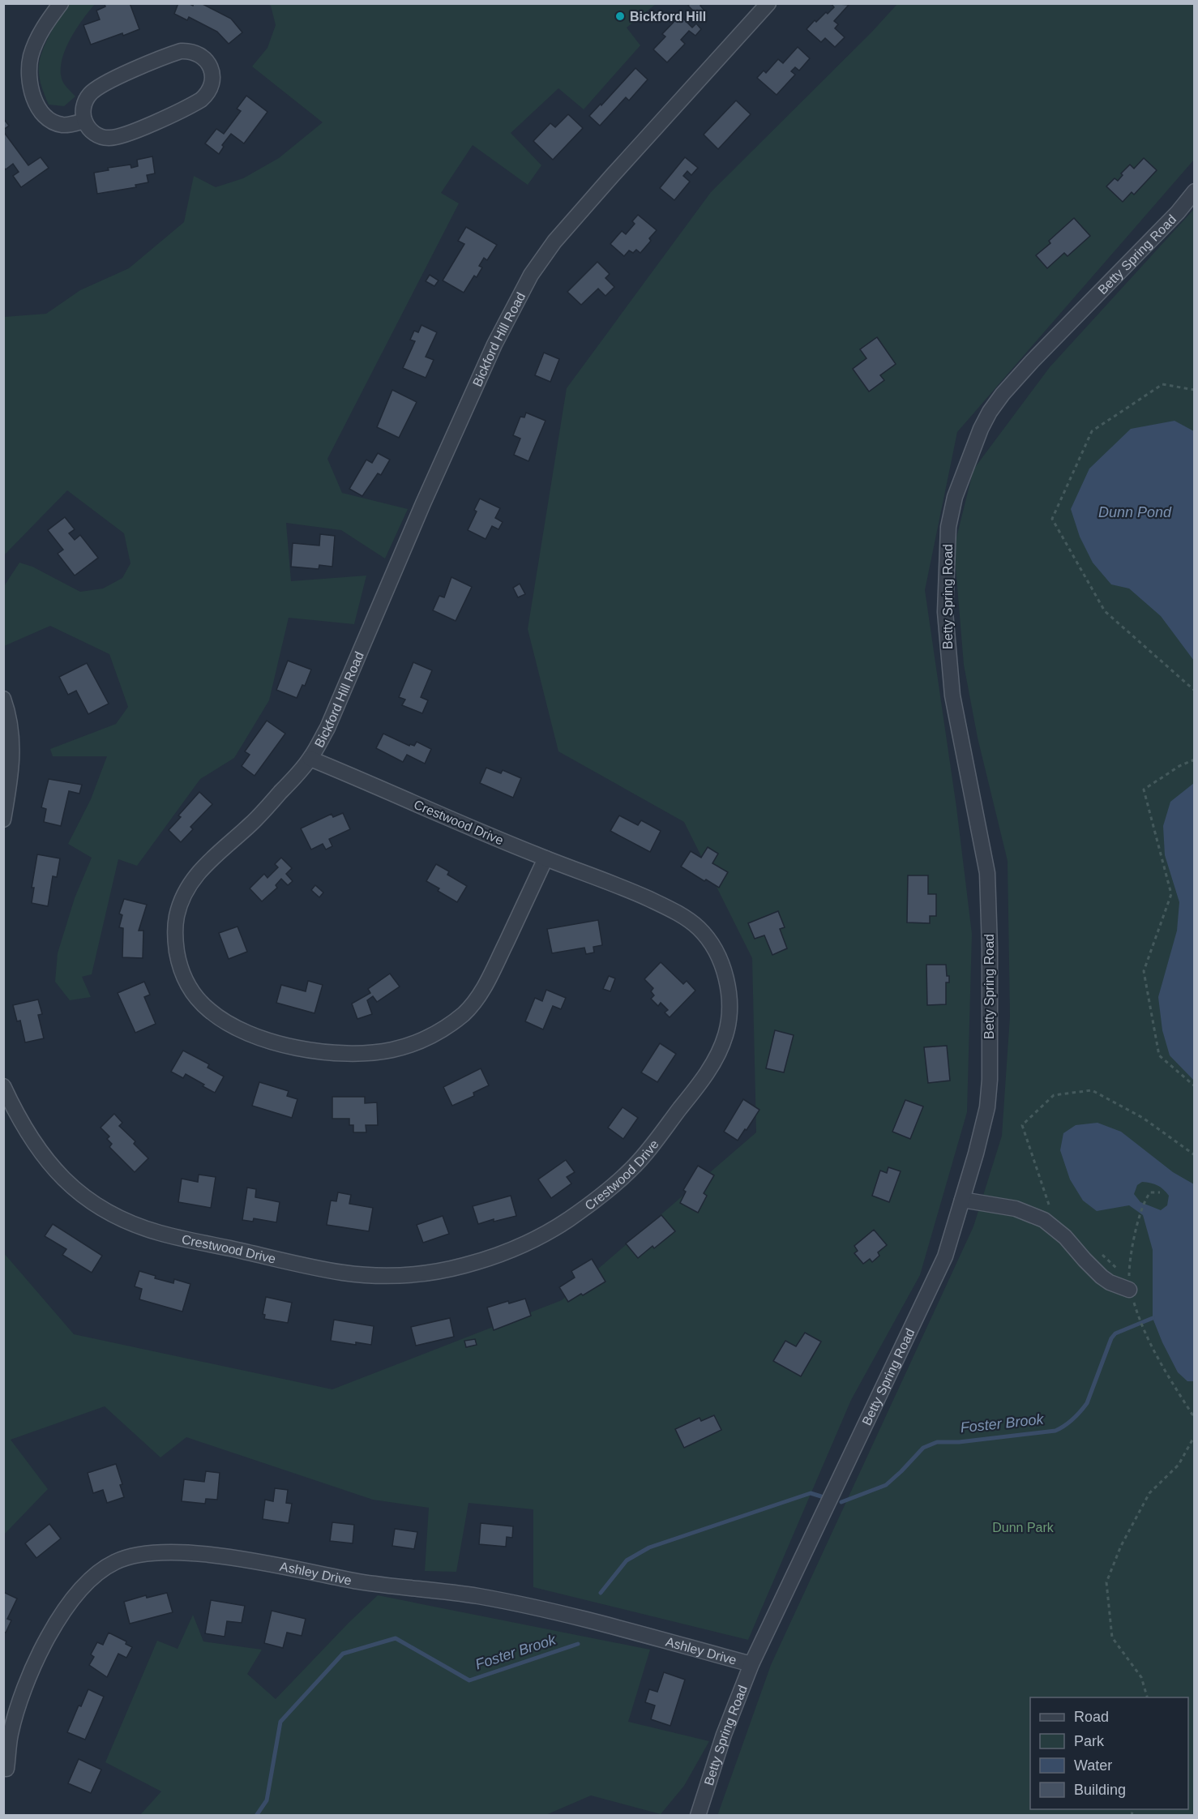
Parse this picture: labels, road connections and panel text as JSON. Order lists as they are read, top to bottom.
{
  "streets": {
    "street": [
      "Betty Spring Road",
      "Bickford Hill Road",
      "Crestwood Drive",
      "Ashley Drive"
    ]
  },
  "crossings": [
    ["Betty Spring Road", "Ashley Drive"],
    ["Bickford Hill Road", "Crestwood Drive"]
  ],
  "water": ["Dunn Pond", "Foster Brook"],
  "parks": ["Dunn Park"],
  "places": ["Bickford Hill"],
  "legend": [
    "Road",
    "Park",
    "Water",
    "Building"
  ]
}
